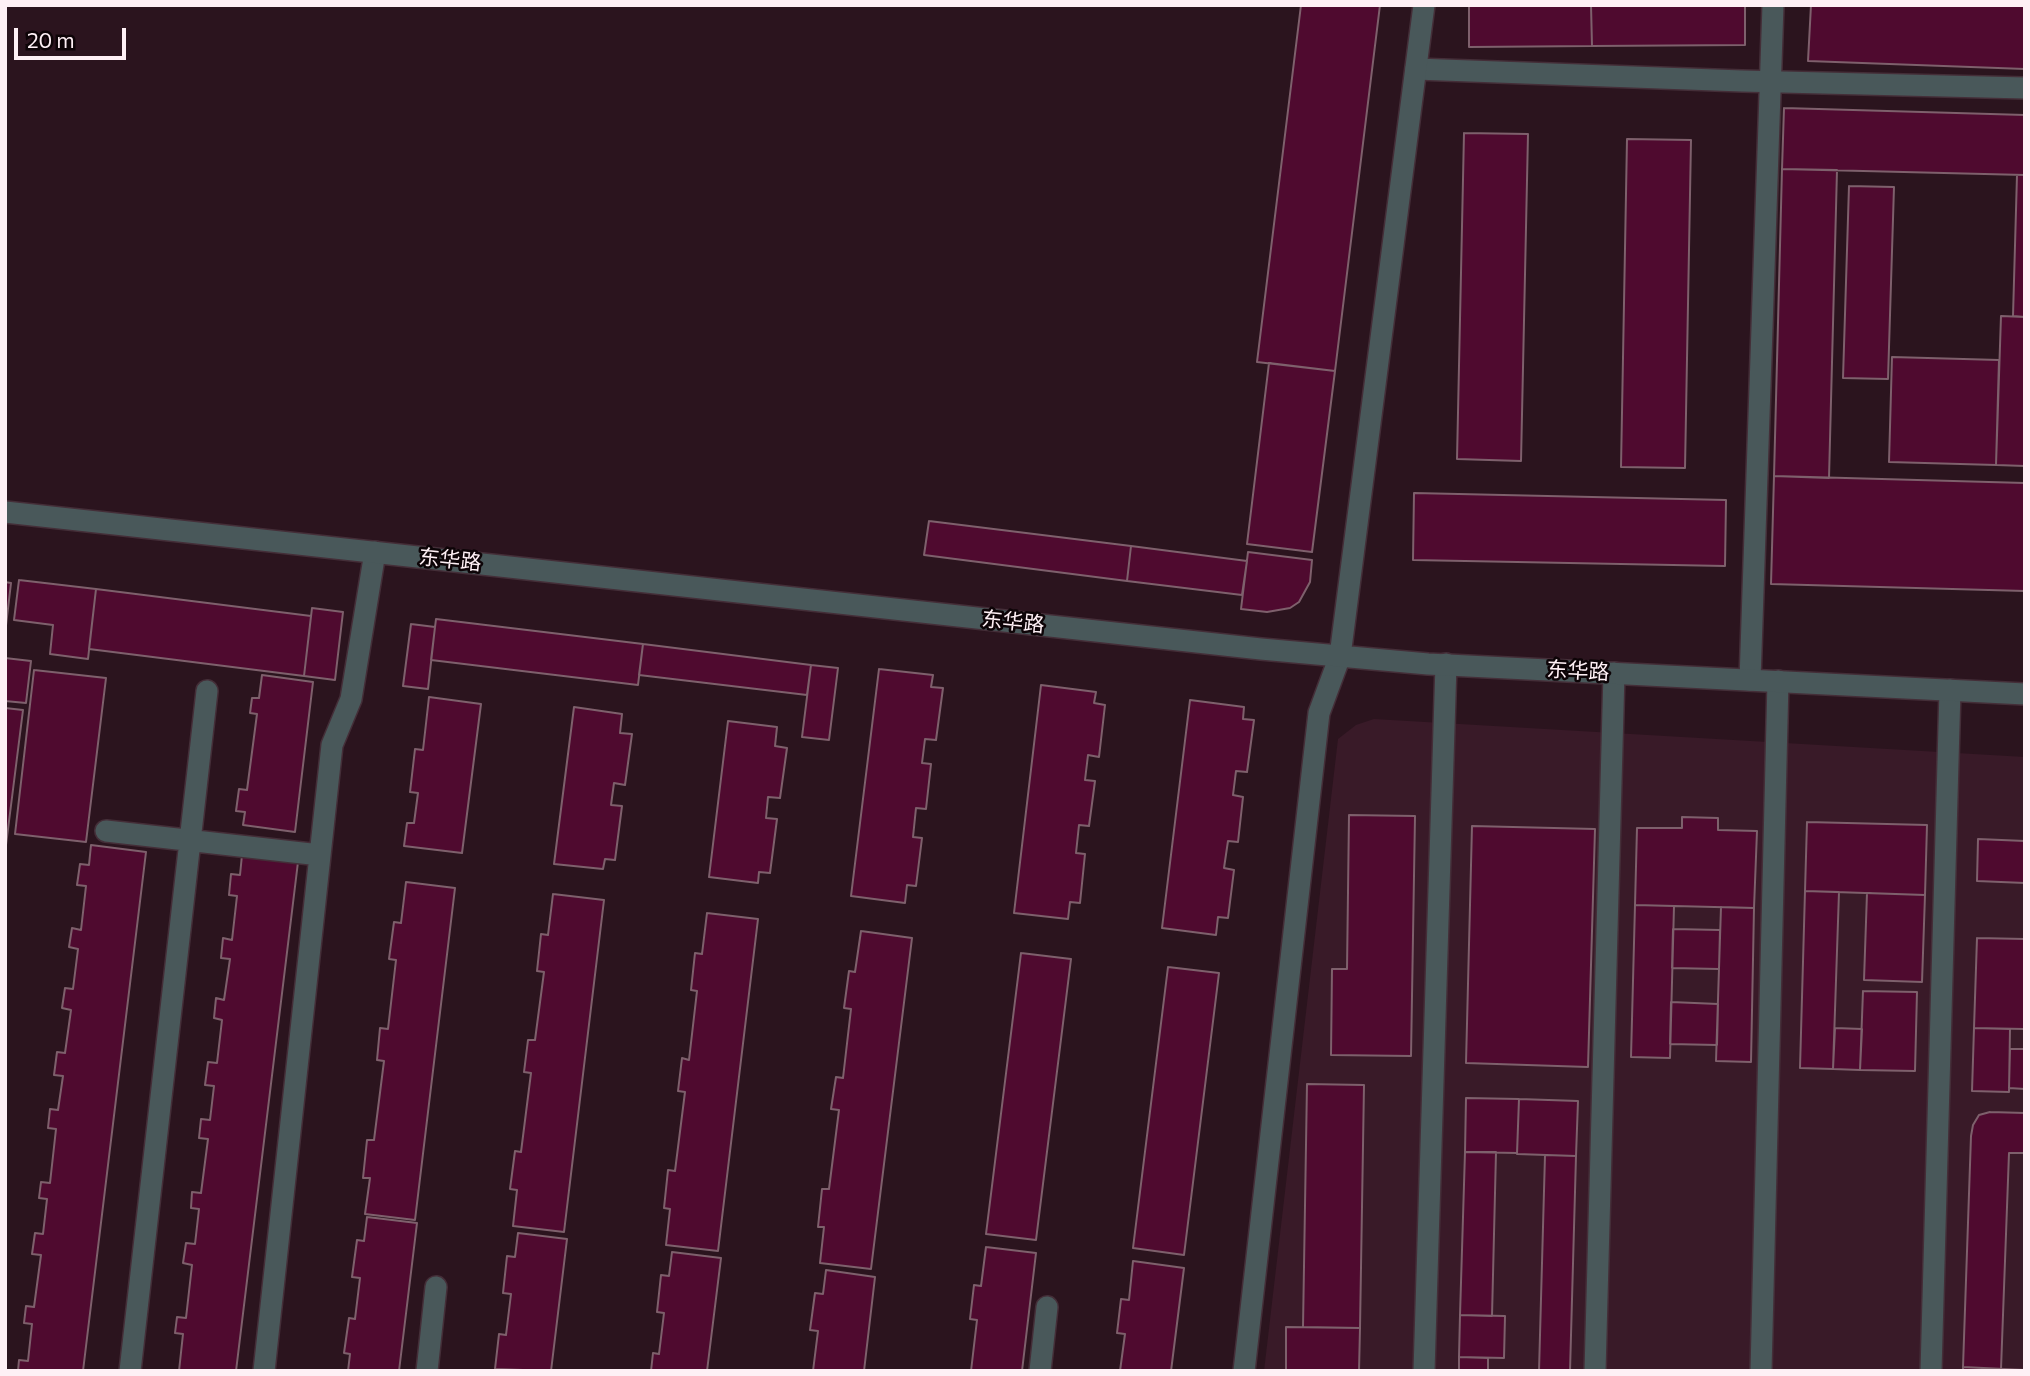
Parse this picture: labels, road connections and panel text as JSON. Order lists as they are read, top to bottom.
{
  "streets": {
    "street": ["东华路"]
  },
  "scale_bar": "20 m"
}
